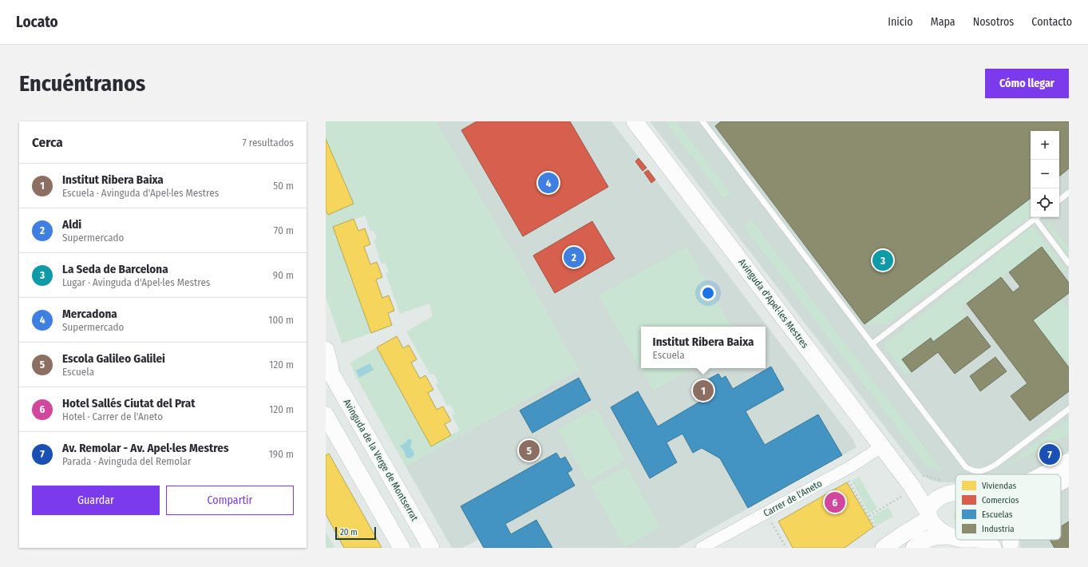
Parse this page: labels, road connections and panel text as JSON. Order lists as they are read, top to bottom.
{
  "streets": {
    "street": ["Avinguda d'Apel·les Mestres", "Avinguda de la Verge de Montserrat", "Carrer de l'Aneto"]
  },
  "crossings": [
    ["Avinguda d'Apel·les Mestres", "Carrer de l'Aneto"]
  ],
  "legend": [
    "Viviendas",
    "Comercios",
    "Escuelas",
    "Industria"
  ],
  "scale_bar": "20 m",
  "page": {
    "header": "Locato",
    "nav": [
      "Inicio",
      "Mapa",
      "Nosotros",
      "Contacto"
    ],
    "buttons": [
      "Cómo llegar",
      ["Guardar", "Compartir"]
    ],
    "title": "Encuéntranos",
    "heading": ["Cerca", "7 resultados"],
    "map_buttons": ["+", "−"],
    "list": [
      {
        "mark": "1",
        "name": "Institut Ribera Baixa",
        "note": "Escuela · Avinguda d'Apel·les Mestres",
        "value": "50 m"
      },
      {
        "mark": "2",
        "name": "Aldi",
        "note": "Supermercado",
        "value": "70 m"
      },
      {
        "mark": "3",
        "name": "La Seda de Barcelona",
        "note": "Lugar · Avinguda d'Apel·les Mestres",
        "value": "90 m"
      },
      {
        "mark": "4",
        "name": "Mercadona",
        "note": "Supermercado",
        "value": "100 m"
      },
      {
        "mark": "5",
        "name": "Escola Galileo Galilei",
        "note": "Escuela",
        "value": "120 m"
      },
      {
        "mark": "6",
        "name": "Hotel Sallés Ciutat del Prat",
        "note": "Hotel · Carrer de l'Aneto",
        "value": "120 m"
      },
      {
        "mark": "7",
        "name": "Av. Remolar - Av. Apel·les Mestres",
        "note": "Parada · Avinguda del Remolar",
        "value": "190 m"
      }
    ],
    "pins": [
      "4",
      "2",
      "3",
      "1",
      "5",
      "7",
      "6"
    ],
    "popup": ["Institut Ribera Baixa", "Escuela"],
    "scale": "20 m"
  }
}
